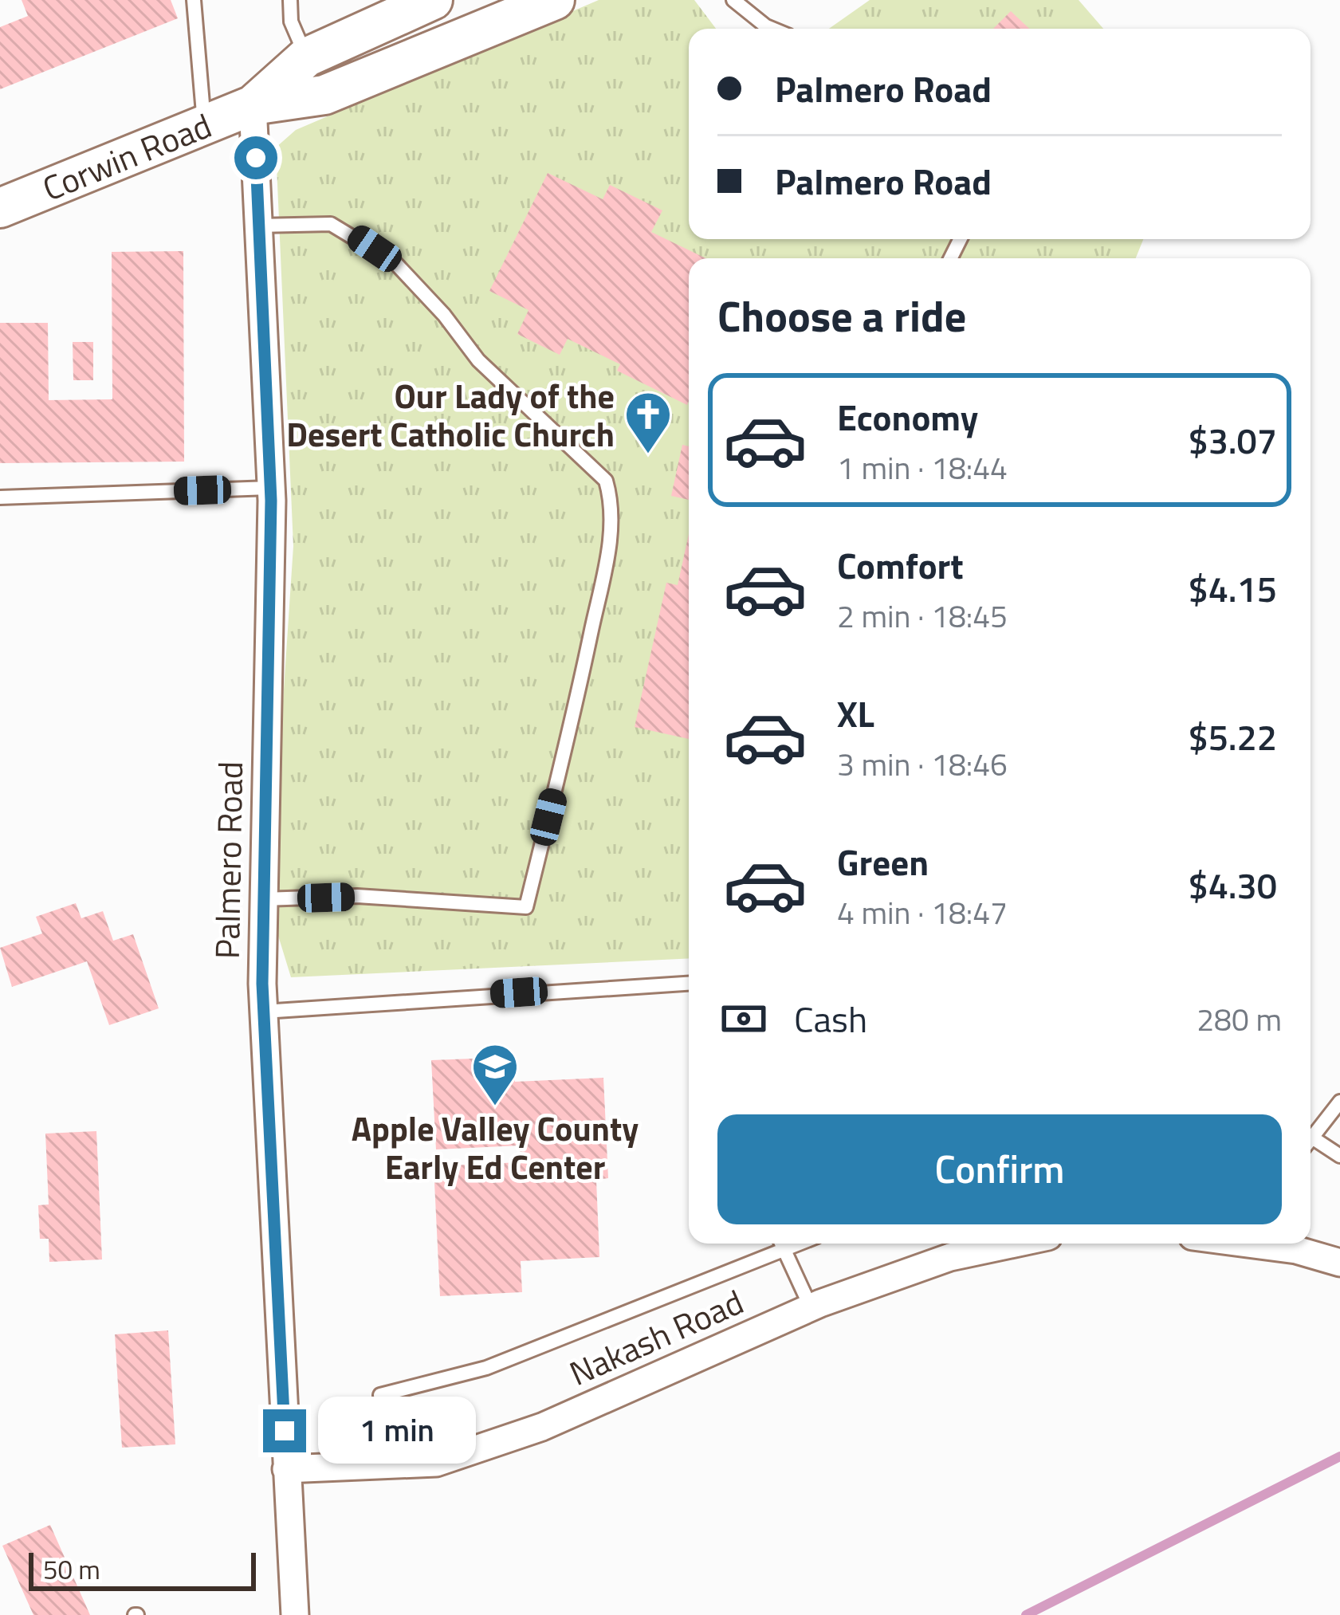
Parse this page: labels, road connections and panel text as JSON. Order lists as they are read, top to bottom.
{
  "streets": {
    "main road": ["Corwin Road"],
    "street": ["Palmero Road", "Nakash Road"]
  },
  "crossings": [
    ["Corwin Road", "Palmero Road"],
    ["Palmero Road", "Nakash Road"]
  ],
  "places": {
    "church": ["Our Lady of the Desert Catholic Church"],
    "school or university": ["Apple Valley County Early Ed Center"]
  },
  "scale_bar": "50 m",
  "page": {
    "banner": ["Palmero Road", "Palmero Road"],
    "heading": "Choose a ride",
    "list": [
      {
        "name": "Economy",
        "note": "1 min · 18:44",
        "value": "$3.07"
      },
      {
        "name": "Comfort",
        "note": "2 min · 18:45",
        "value": "$4.15"
      },
      {
        "name": "XL",
        "note": "3 min · 18:46",
        "value": "$5.22"
      },
      {
        "name": "Green",
        "note": "4 min · 18:47",
        "value": "$4.30"
      }
    ],
    "pay": ["Cash", "280 m"],
    "buttons": "Confirm",
    "bubble": "1 min",
    "scale": "50 m"
  }
}
